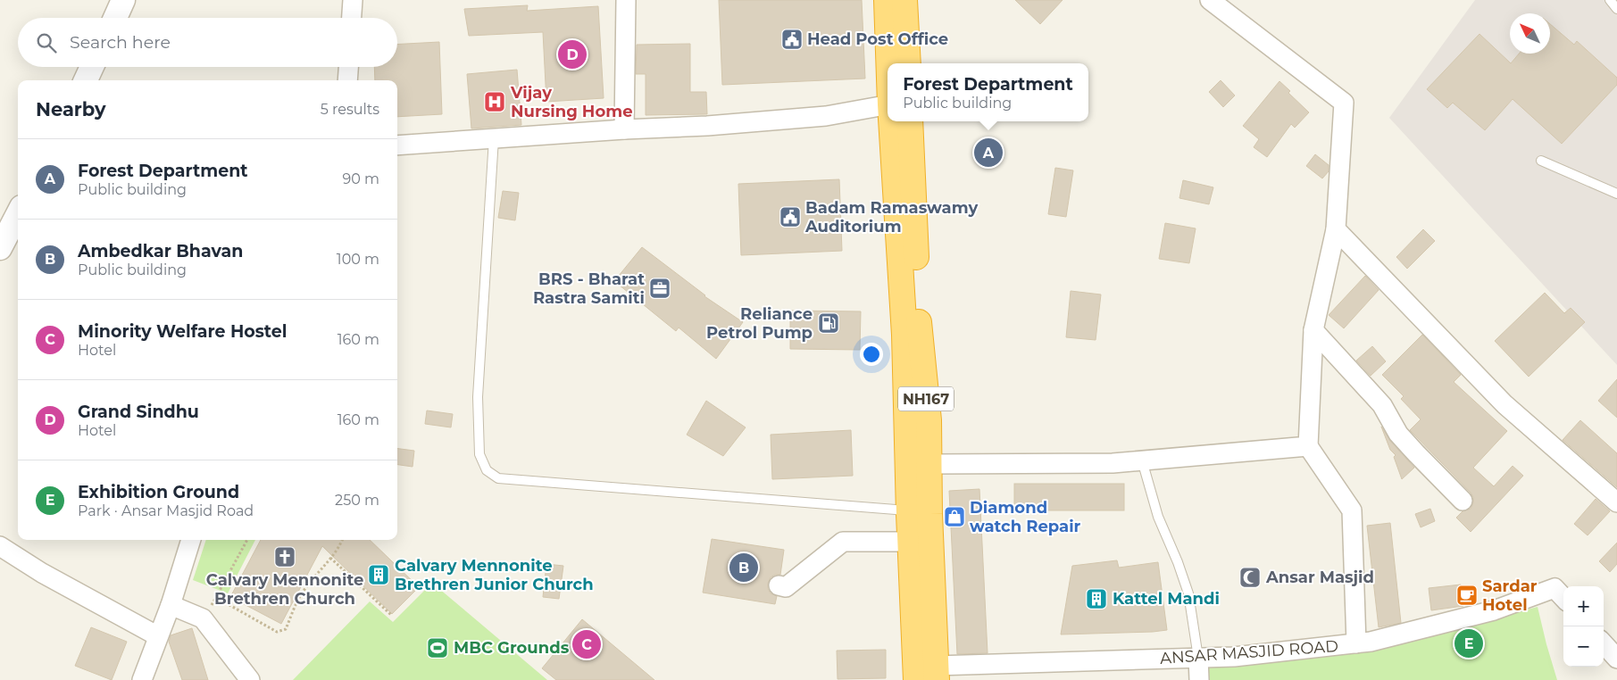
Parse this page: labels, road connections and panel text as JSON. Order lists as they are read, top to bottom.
{
  "streets": {
    "highway": ["NH167"],
    "street": ["ANSAR MASJID ROAD"]
  },
  "crossings": [
    ["NH167", "ANSAR MASJID ROAD"]
  ],
  "places": {
    "public building": ["Head Post Office", "Badam Ramaswamy Auditorium"],
    "hospital": ["Vijay Nursing Home"],
    "office": ["BRS - Bharat Rastra Samiti"],
    "fuel station": ["Reliance Petrol Pump"],
    "shop": ["Diamond watch Repair"],
    "church": ["Calvary Mennonite Brethren Church"],
    "building": ["Calvary Mennonite Brethren Junior Church", "Kattel Mandi"],
    "mosque": ["Ansar Masjid"],
    "cafe": ["Sardar Hotel"],
    "sports": ["MBC Grounds"]
  },
  "north": "top left",
  "page": {
    "search": "Search here",
    "pins": [
      "D",
      "A",
      "B",
      "E",
      "C"
    ],
    "popup": ["Forest Department", "Public building"],
    "heading": ["Nearby", "5 results"],
    "list": [
      {
        "mark": "A",
        "name": "Forest Department",
        "note": "Public building",
        "value": "90 m"
      },
      {
        "mark": "B",
        "name": "Ambedkar Bhavan",
        "note": "Public building",
        "value": "100 m"
      },
      {
        "mark": "C",
        "name": "Minority Welfare Hostel",
        "note": "Hotel",
        "value": "160 m"
      },
      {
        "mark": "D",
        "name": "Grand Sindhu",
        "note": "Hotel",
        "value": "160 m"
      },
      {
        "mark": "E",
        "name": "Exhibition Ground",
        "note": "Park · Ansar Masjid Road",
        "value": "250 m"
      }
    ],
    "map_buttons": ["+", "−"]
  }
}
